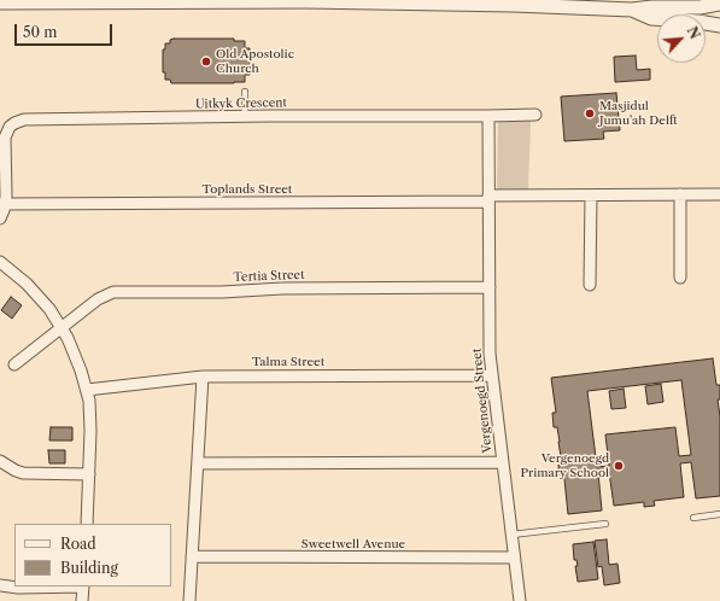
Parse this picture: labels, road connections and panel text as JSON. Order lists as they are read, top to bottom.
{
  "streets": {
    "street": [
      "Uitkyk Crescent",
      "Toplands Street",
      "Tertia Street",
      "Talma Street",
      "Vergenoegd Street",
      "Sweetwell Avenue"
    ]
  },
  "crossings": [
    ["Uitkyk Crescent", "Toplands Street"],
    ["Toplands Street", "Vergenoegd Street"],
    ["Tertia Street", "Vergenoegd Street"],
    ["Talma Street", "Vergenoegd Street"],
    ["Vergenoegd Street", "Sweetwell Avenue"]
  ],
  "places": ["Old Apostolic Church", "Masjidul Jumu'ah Delft", "Vergenoegd Primary School"],
  "legend": ["Road", "Building"],
  "scale_bar": "50 m",
  "north": "top right"
}
